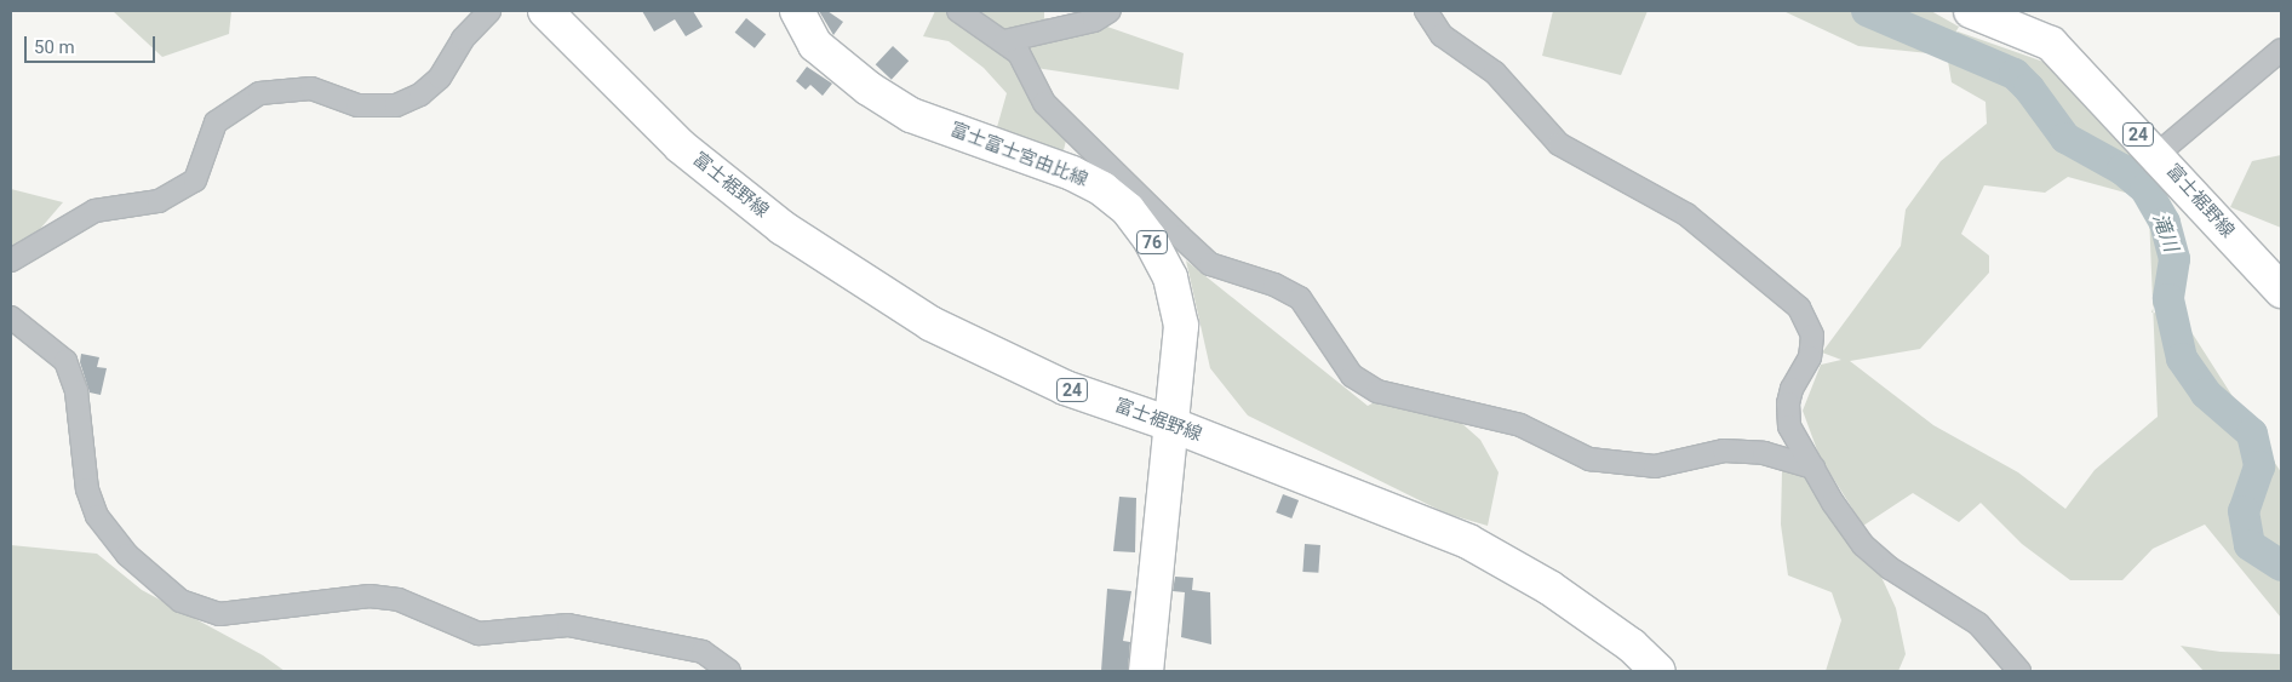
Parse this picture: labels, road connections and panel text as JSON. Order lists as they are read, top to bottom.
{
  "streets": {
    "main road": [
      "24",
      "富士富士宮由比線",
      "富士裾野線",
      "76"
    ]
  },
  "crossings": [
    ["富士富士宮由比線", "富士裾野線"]
  ],
  "water": ["滝川"],
  "scale_bar": "50 m"
}
